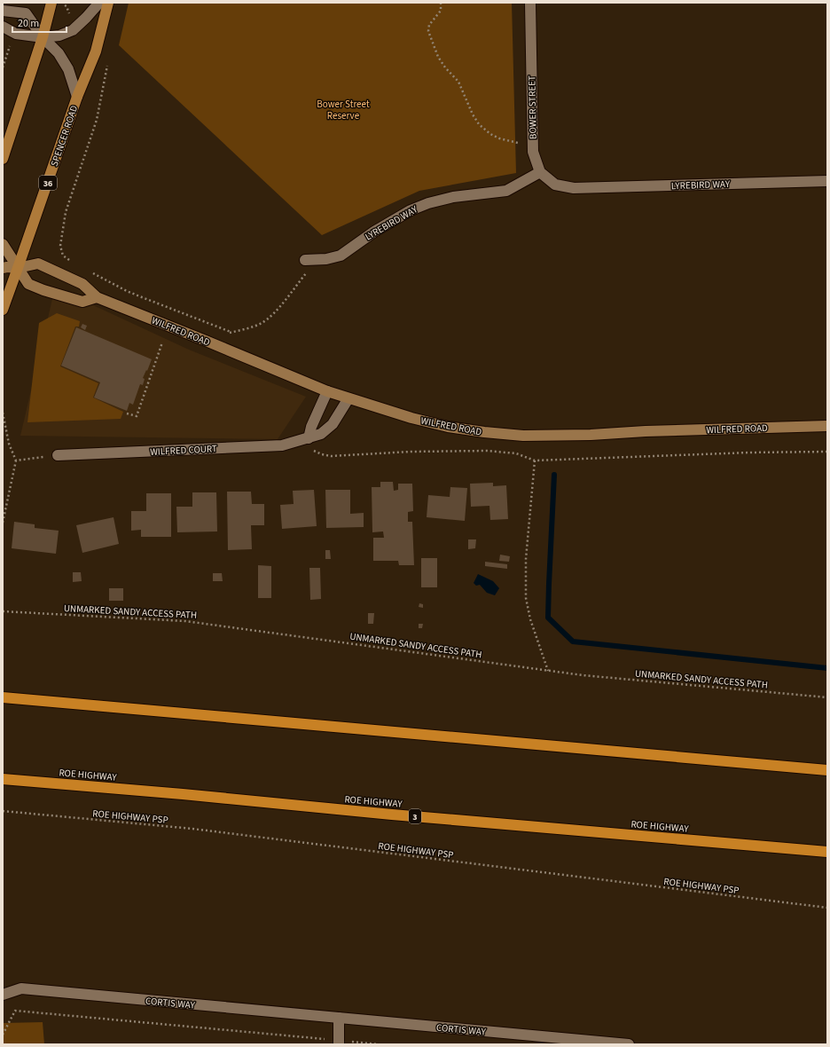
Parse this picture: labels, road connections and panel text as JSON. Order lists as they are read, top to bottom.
{
  "streets": {
    "highway": ["ROE HIGHWAY", "3"],
    "main road": ["SPENCER ROAD", "36", "WILFRED ROAD"],
    "street": [
      "BOWER STREET",
      "LYREBIRD WAY",
      "WILFRED COURT",
      "CORTIS WAY"
    ],
    "path": ["UNMARKED SANDY ACCESS PATH", "ROE HIGHWAY PSP"]
  },
  "crossings": [
    ["BOWER STREET", "LYREBIRD WAY"],
    ["SPENCER ROAD", "WILFRED ROAD"],
    ["WILFRED ROAD", "WILFRED COURT"]
  ],
  "parks": ["Bower Street Reserve"],
  "scale_bar": "20 m"
}
